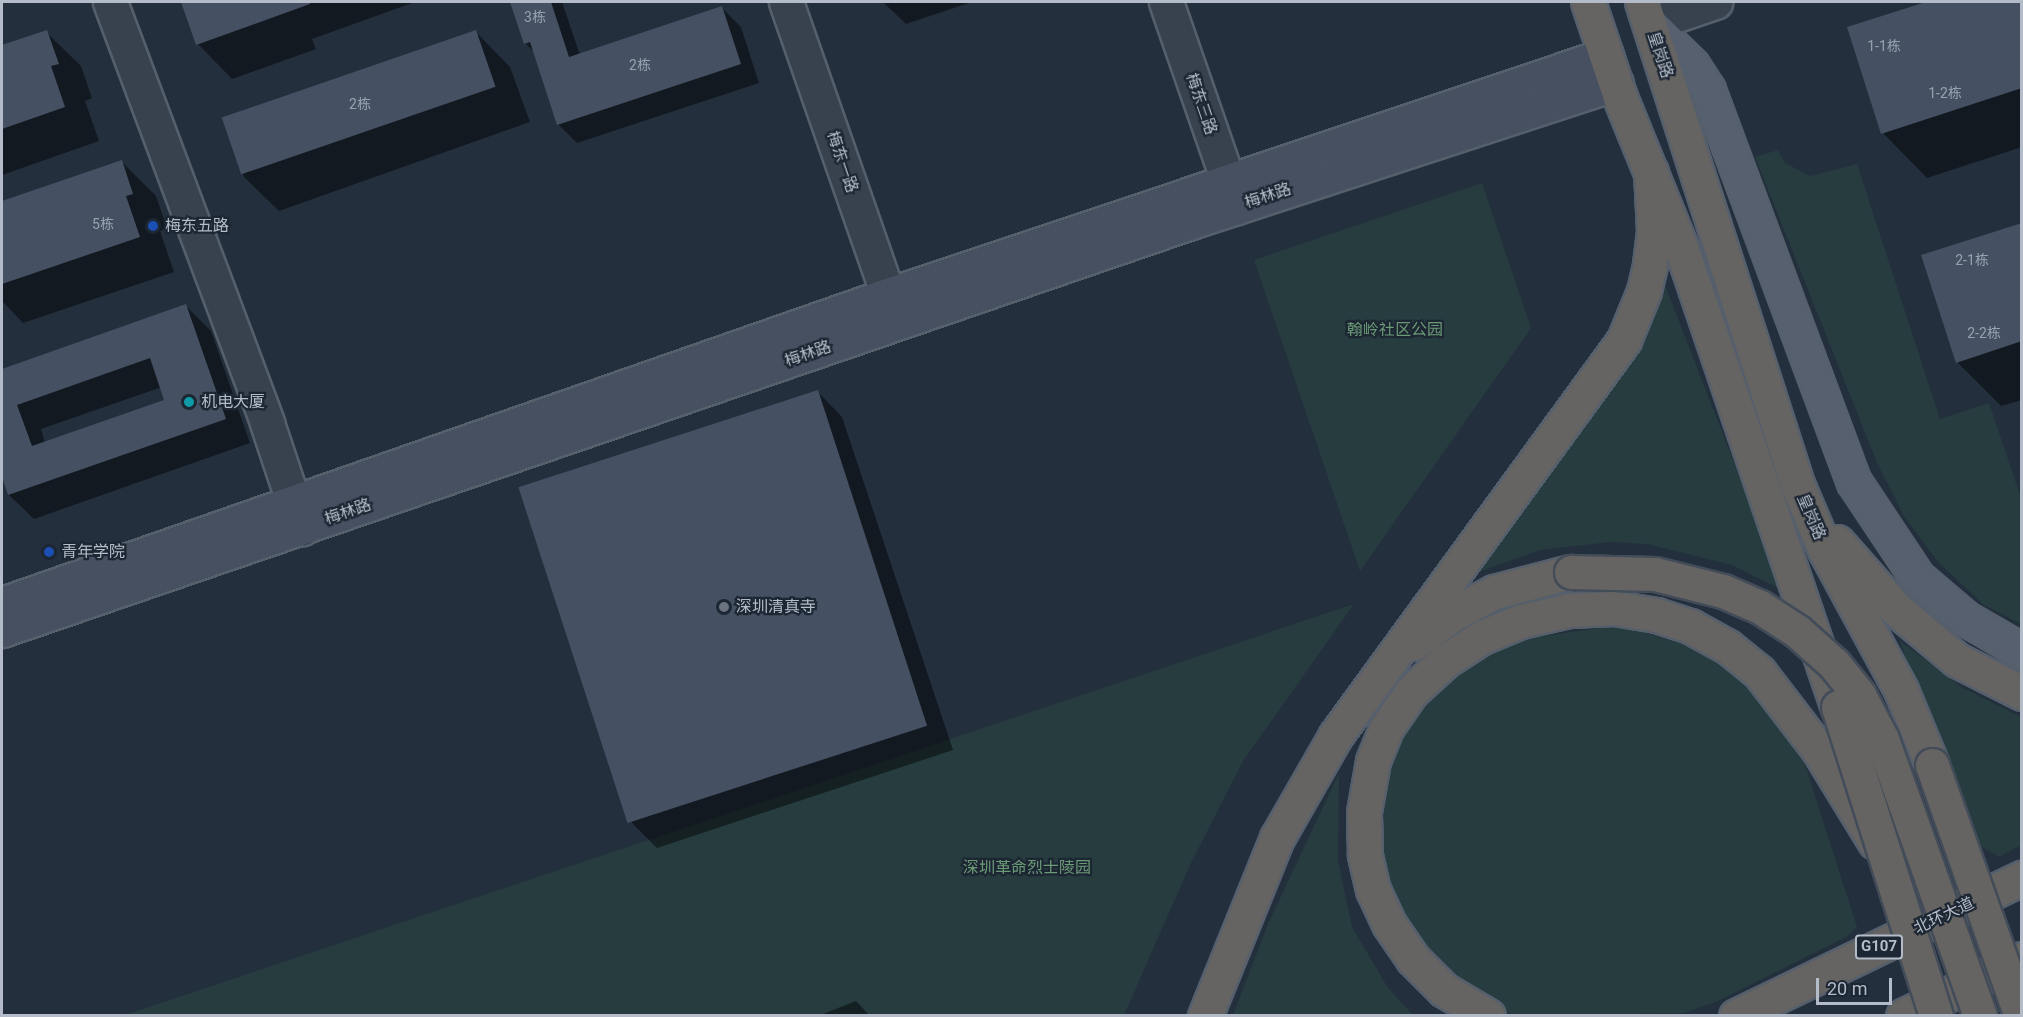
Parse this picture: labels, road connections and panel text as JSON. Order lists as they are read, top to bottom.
{
  "streets": {
    "highway": ["皇岗路", "北环大道", "G107"],
    "main road": ["梅林路"],
    "street": ["梅东三路", "梅东一路"]
  },
  "crossings": [
    ["梅东三路", "梅林路"],
    ["梅东一路", "梅林路"]
  ],
  "parks": ["翰岭社区公园", "深圳革命烈士陵园"],
  "places": [
    "梅东五路",
    "机电大厦",
    "青年学院",
    "深圳清真寺"
  ],
  "house_numbers": [
    "3栋",
    "1-1栋",
    "2栋",
    "1-2栋",
    "2栋",
    "5栋",
    "2-1栋",
    "2-2栋"
  ],
  "scale_bar": "20 m"
}
